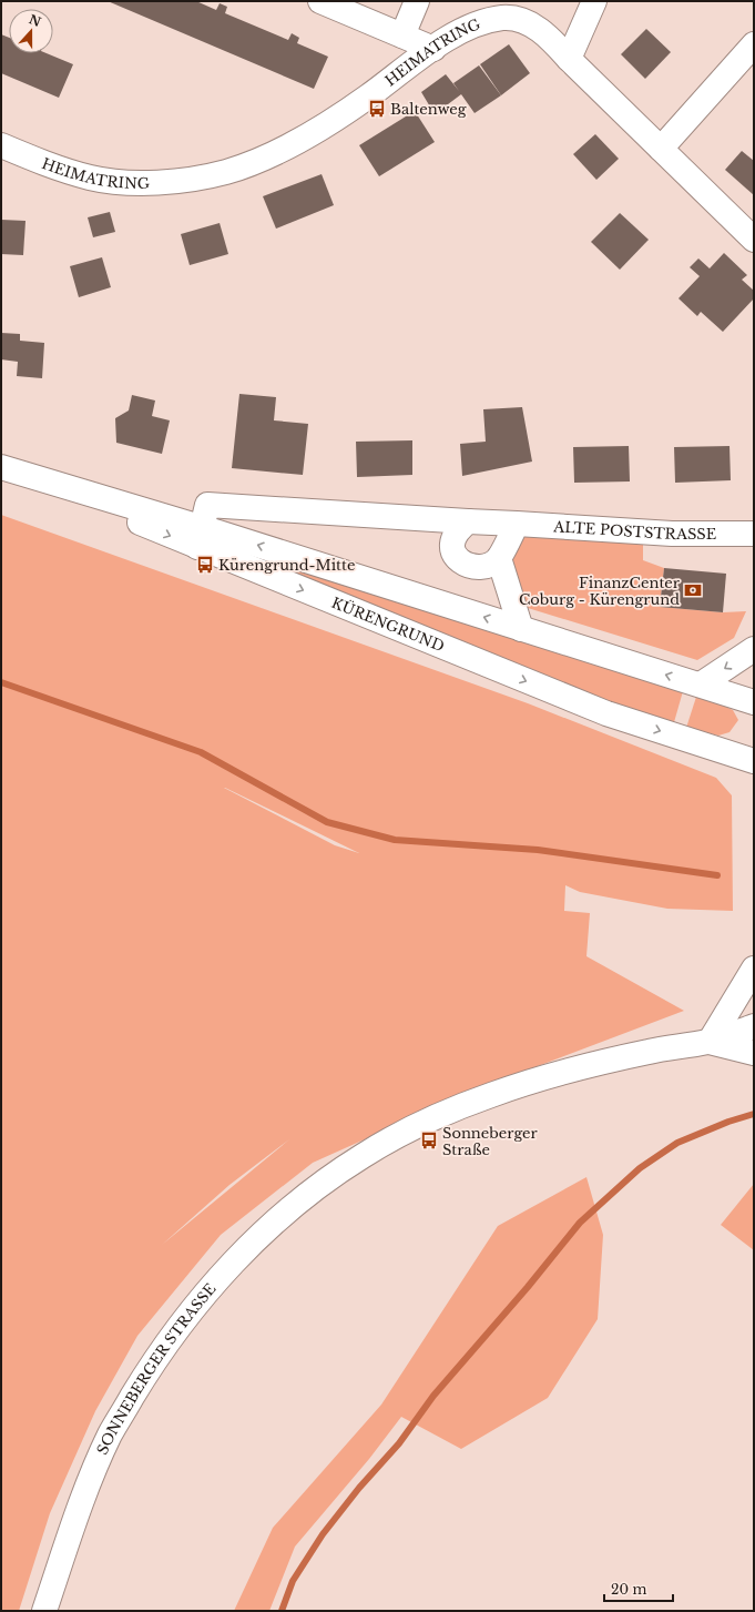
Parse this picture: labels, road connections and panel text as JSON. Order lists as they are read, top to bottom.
{
  "streets": {
    "street": [
      "HEIMATRING",
      "ALTE POSTSTRASSE",
      "KÜRENGRUND",
      "SONNEBERGER STRASSE"
    ]
  },
  "crossings": [
    ["ALTE POSTSTRASSE", "KÜRENGRUND"]
  ],
  "places": {
    "bus stop": ["Baltenweg", "Kürengrund-Mitte", "Sonneberger Straße"],
    "bank": ["FinanzCenter Coburg - Kürengrund"]
  },
  "scale_bar": "20 m",
  "north": "top"
}
